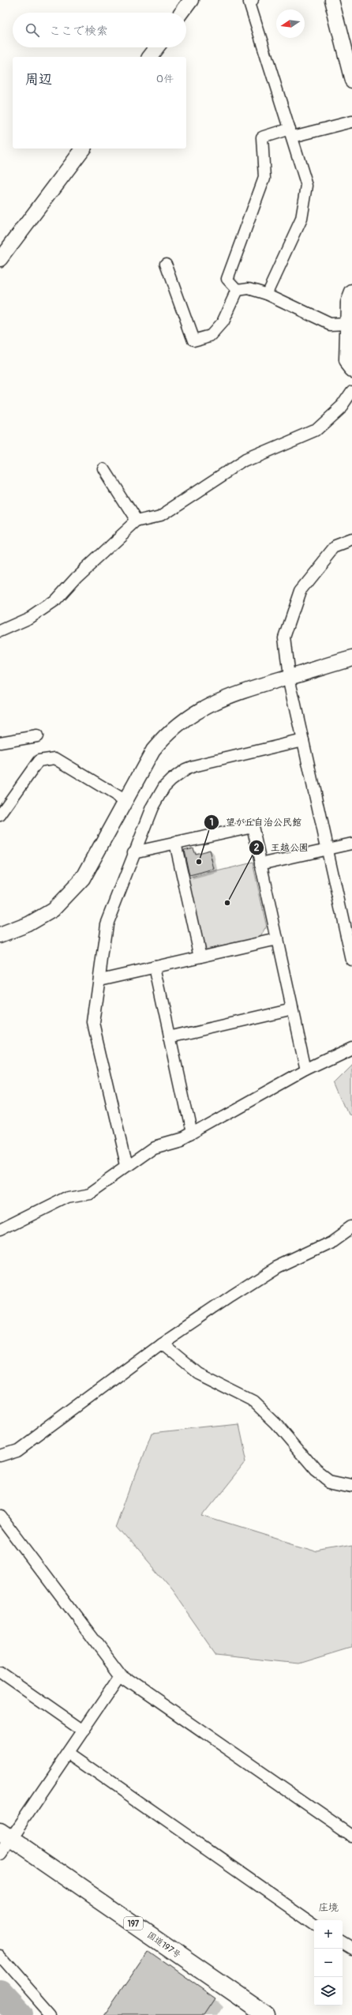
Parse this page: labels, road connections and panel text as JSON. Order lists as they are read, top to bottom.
{
  "streets": {
    "highway": ["197", "国道197号"]
  },
  "districts": ["庄境"],
  "places": ["望が丘自治公民館", "王越公園"],
  "north": "left",
  "page": {
    "search": "ここで検索",
    "heading": ["周辺", "0件"],
    "map_buttons": ["+", "−"]
  }
}
